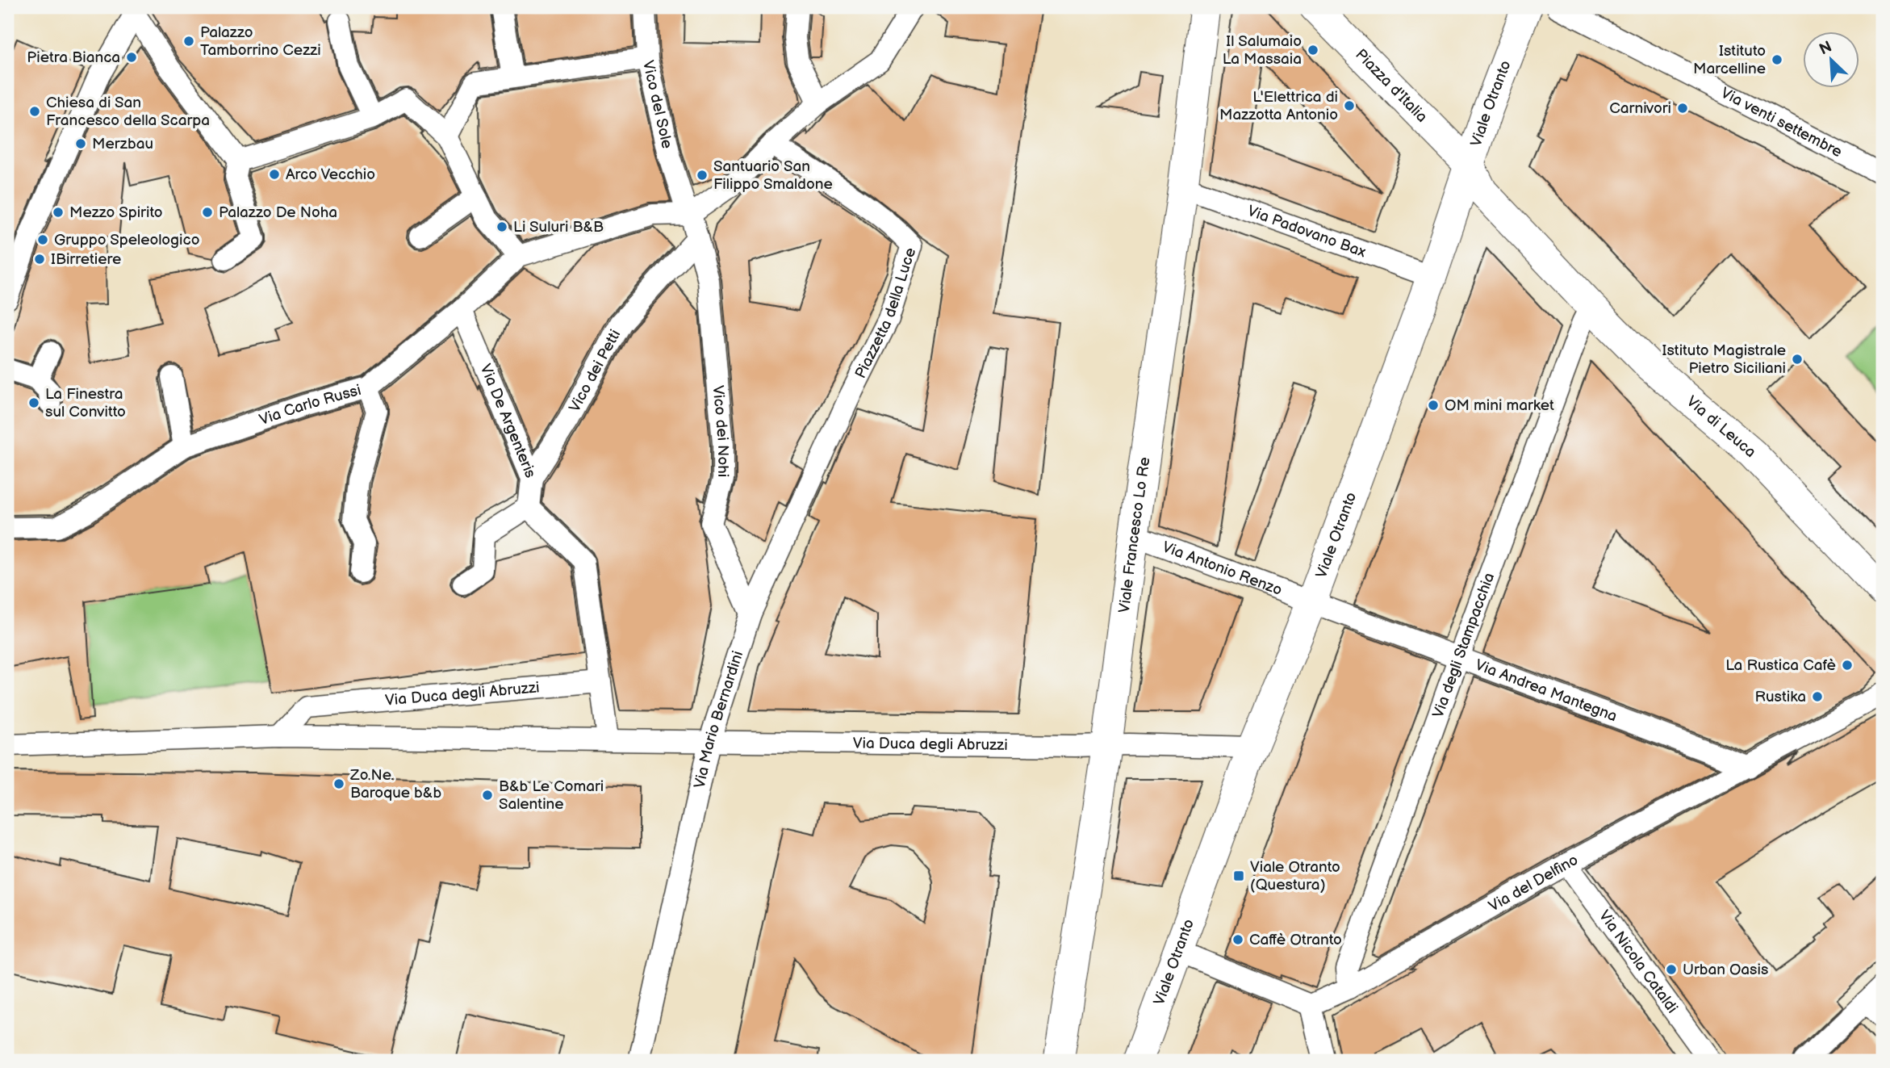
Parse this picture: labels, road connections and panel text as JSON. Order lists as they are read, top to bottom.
{
  "streets": {
    "street": [
      "Piazza d'Italia",
      "Vico del Sole",
      "Viale Otranto",
      "Via venti settembre",
      "Via Padovano Bax",
      "Piazzetta della Luce",
      "Vico dei Petti",
      "Via Carlo Russi",
      "Via De Argenteris",
      "Via di Leuca",
      "Vico dei Nohi",
      "Viale Francesco Lo Re",
      "Via Antonio Renzo",
      "Via degli Stampacchia",
      "Via Andrea Mantegna",
      "Via Duca degli Abruzzi",
      "Via Mario Bernardini",
      "Via del Delfino",
      "Via Nicola Cataldi"
    ]
  },
  "crossings": [
    ["Piazza d'Italia", "Viale Otranto"],
    ["Piazza d'Italia", "Via di Leuca"],
    ["Vico del Sole", "Vico dei Petti"],
    ["Vico del Sole", "Via Carlo Russi"],
    ["Vico del Sole", "Vico dei Nohi"],
    ["Viale Otranto", "Via Padovano Bax"],
    ["Viale Otranto", "Via di Leuca"],
    ["Viale Otranto", "Via Antonio Renzo"],
    ["Viale Otranto", "Via Andrea Mantegna"],
    ["Viale Otranto", "Via Duca degli Abruzzi"],
    ["Via Padovano Bax", "Viale Francesco Lo Re"],
    ["Piazzetta della Luce", "Via Mario Bernardini"],
    ["Vico dei Petti", "Via De Argenteris"],
    ["Vico dei Petti", "Vico dei Nohi"],
    ["Via Carlo Russi", "Via De Argenteris"],
    ["Via di Leuca", "Via degli Stampacchia"],
    ["Vico dei Nohi", "Via Mario Bernardini"],
    ["Viale Francesco Lo Re", "Via Antonio Renzo"],
    ["Viale Francesco Lo Re", "Via Duca degli Abruzzi"],
    ["Via Antonio Renzo", "Via Andrea Mantegna"],
    ["Via degli Stampacchia", "Via Andrea Mantegna"],
    ["Via degli Stampacchia", "Via del Delfino"],
    ["Via Andrea Mantegna", "Via del Delfino"],
    ["Via Duca degli Abruzzi", "Via Mario Bernardini"],
    ["Via del Delfino", "Via Nicola Cataldi"]
  ],
  "places": {
    "other": [
      "Palazzo Tamborrino Cezzi",
      "Il Salumaio La Massaia",
      "Pietra Bianca",
      "Istituto Marcelline",
      "L'Elettrica di Mazzotta Antonio",
      "Carnivori",
      "Chiesa di San Francesco della Scarpa",
      "Merzbau",
      "Arco Vecchio",
      "Santuario San Filippo Smaldone",
      "Mezzo Spirito",
      "Palazzo De Noha",
      "Li Suluri B&B",
      "Gruppo Speleologico",
      "IBirretiere",
      "Istituto Magistrale Pietro Siciliani",
      "La Finestra sul Convitto",
      "OM mini market",
      "La Rustica Cafè",
      "Rustika",
      "Zo.Ne. Baroque b&b",
      "B&b Le Comari Salentine",
      "Caffè Otranto",
      "Urban Oasis"
    ],
    "transit": ["Viale Otranto (Questura)"]
  },
  "north": "top left"
}
